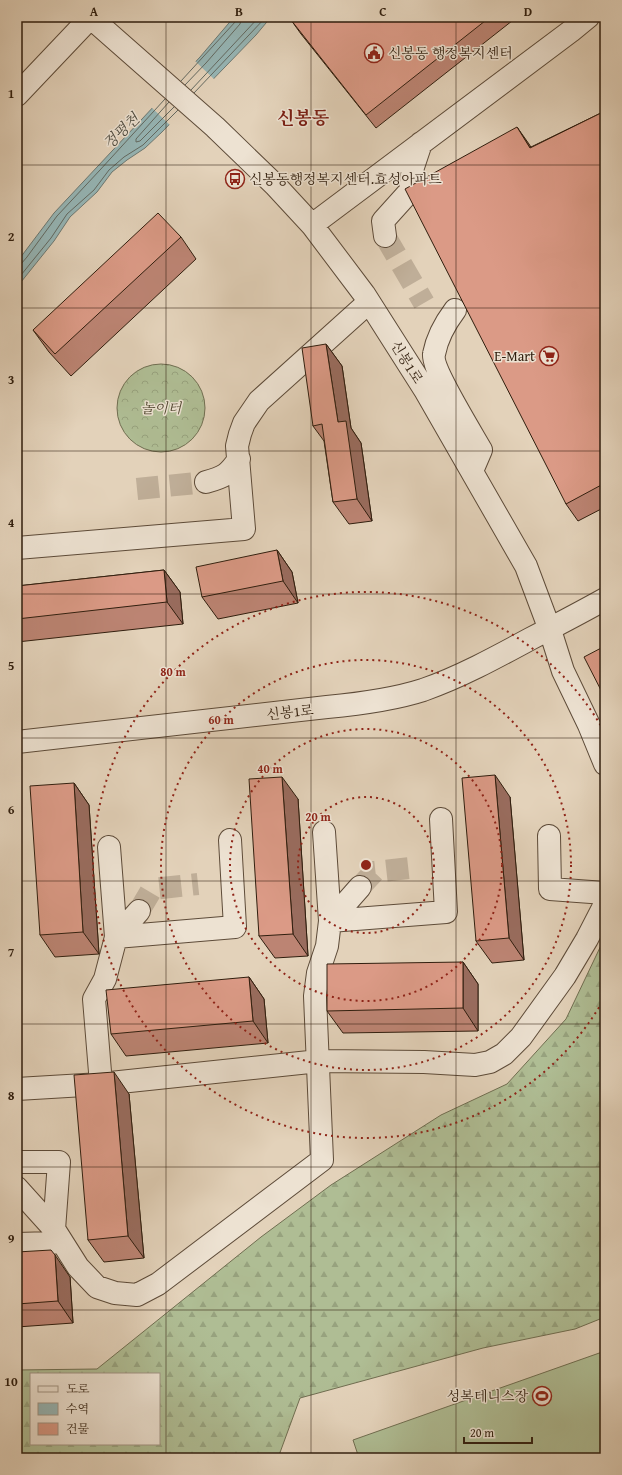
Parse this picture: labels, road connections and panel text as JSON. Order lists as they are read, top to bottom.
{
  "streets": {
    "street": ["신봉1로"]
  },
  "districts": ["신봉동"],
  "water": ["정평천"],
  "parks": ["놀이터"],
  "places": {
    "public building": ["신봉동 행정복지센터"],
    "bus stop": ["신봉동행정복지센터.효성아파트"],
    "supermarket": ["E-Mart"],
    "sports": ["성복테니스장"]
  },
  "legend": ["도로", "수역", "건물"],
  "scale_bar": "20 m",
  "grid": {
    "columns": [
      "A",
      "B",
      "C",
      "D"
    ],
    "rows": [
      "1",
      "2",
      "3",
      "4",
      "5",
      "6",
      "7",
      "8",
      "9",
      "10"
    ]
  },
  "rings": [
    "80 m",
    "60 m",
    "40 m",
    "20 m"
  ]
}
